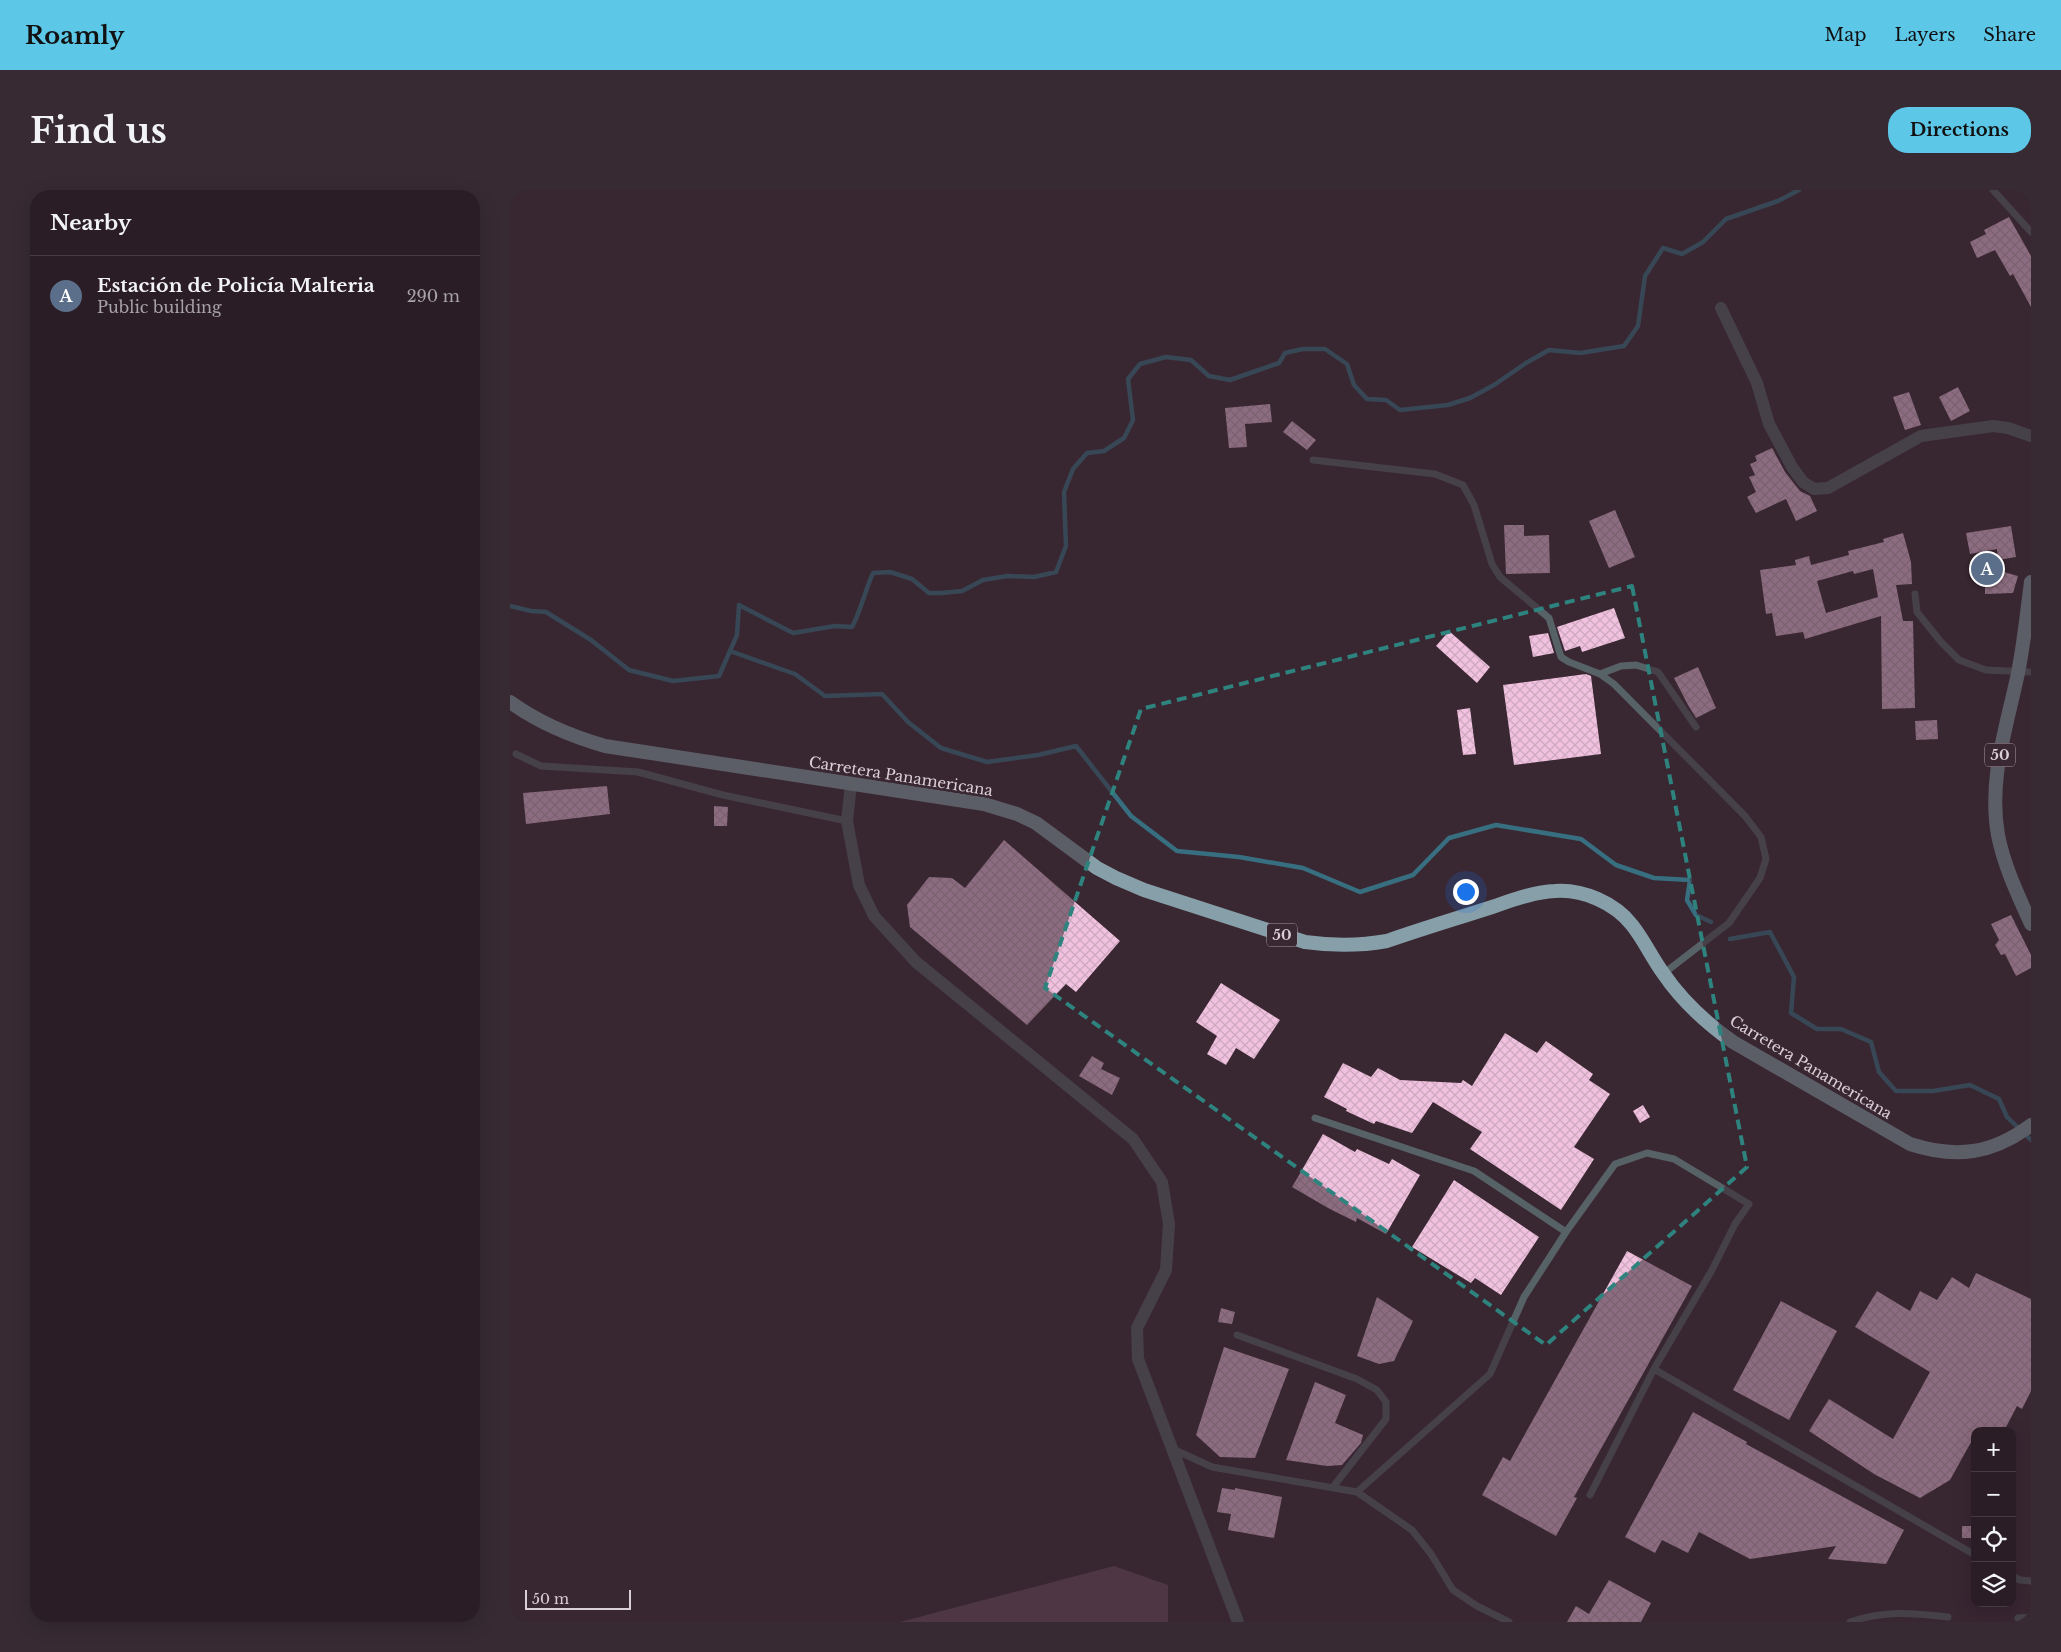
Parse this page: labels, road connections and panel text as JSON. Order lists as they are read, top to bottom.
{
  "streets": {
    "highway": ["50", "Carretera Panamericana"]
  },
  "scale_bar": "50 m",
  "page": {
    "header": "Roamly",
    "nav": ["Map", "Layers", "Share"],
    "buttons": "Directions",
    "title": "Find us",
    "heading": "Nearby",
    "list": [
      {
        "mark": "A",
        "name": "Estación de Policía Malteria",
        "note": "Public building",
        "value": "290 m"
      }
    ],
    "pins": "A",
    "map_buttons": ["+", "−"],
    "scale": "50 m"
  }
}
